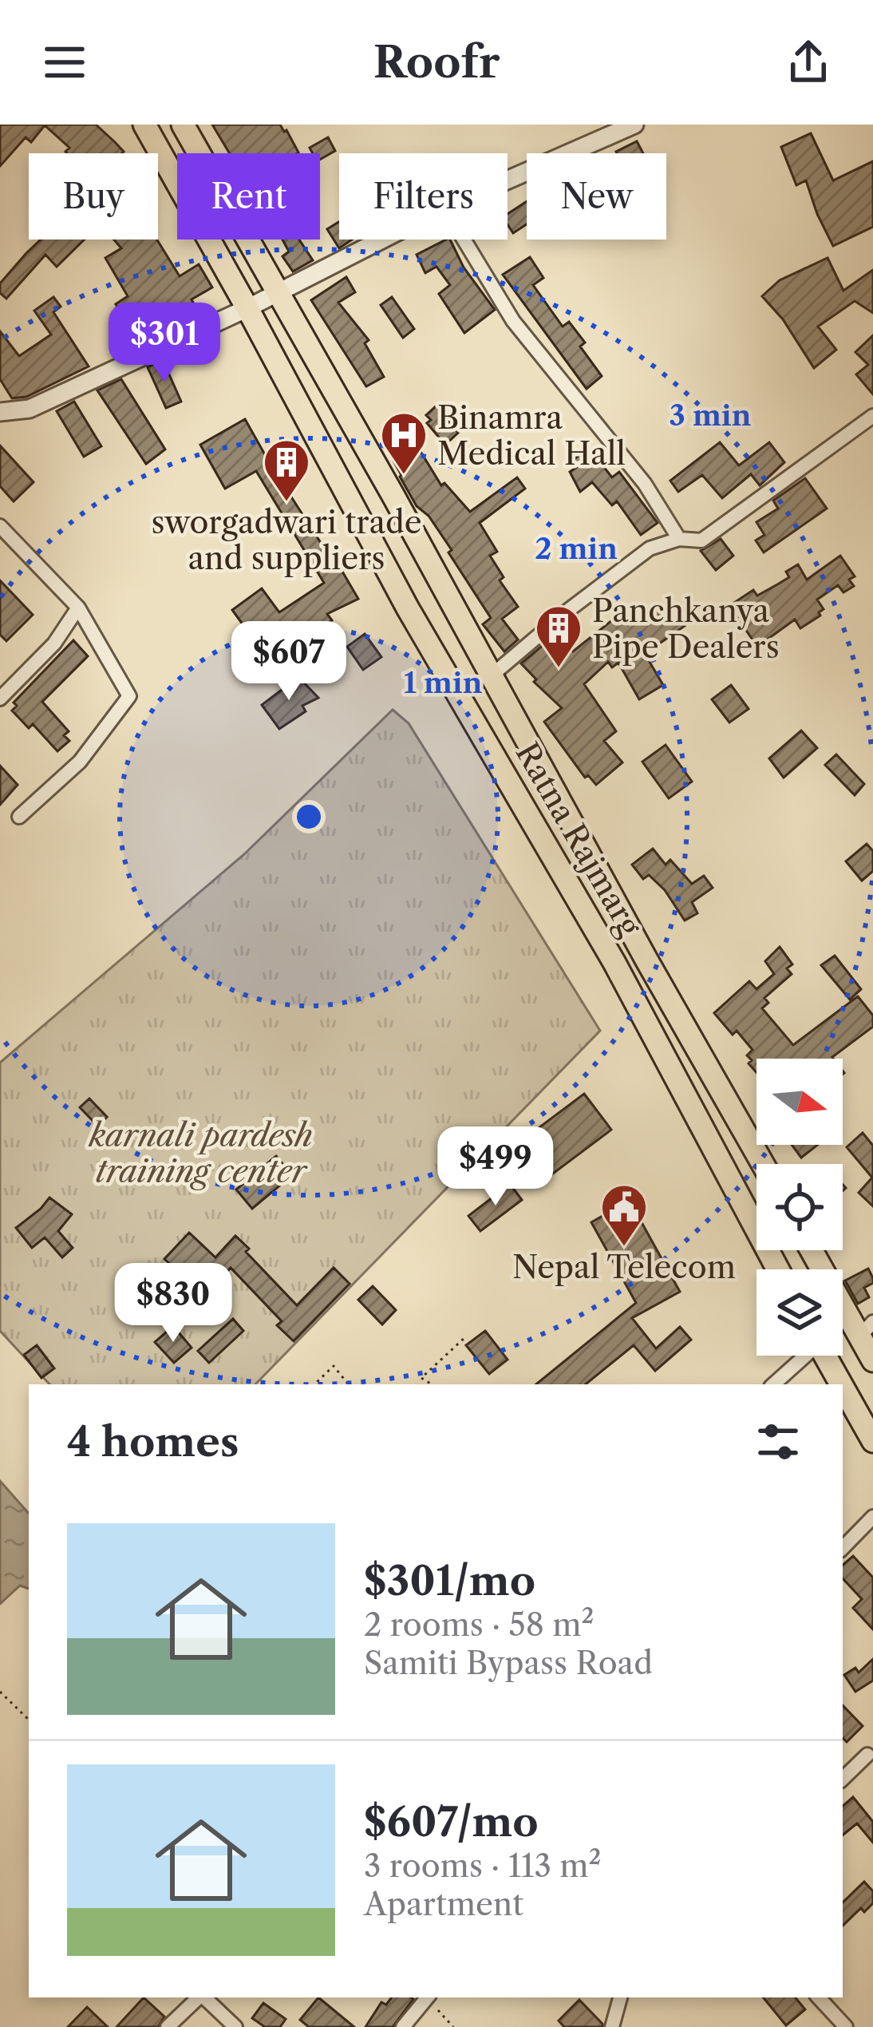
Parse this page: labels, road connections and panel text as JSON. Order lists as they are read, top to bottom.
{
  "streets": {
    "highway": ["Ratna Rajmarg"]
  },
  "parks": ["karnali pardesh training center"],
  "places": {
    "hospital": ["Binamra Medical Hall"],
    "building": ["sworgadwari trade and suppliers", "Panchkanya Pipe Dealers"],
    "public building": ["Nepal Telecom"]
  },
  "north": "right",
  "page": {
    "header": "Roofr",
    "chip": [
      "Buy",
      "Rent",
      "Filters",
      "New"
    ],
    "price": [
      "$301",
      "$607",
      "$499",
      "$830"
    ],
    "heading": "4 homes",
    "list": [
      {
        "name": "$301/mo",
        "note": "2 rooms · 58 m² · Samiti Bypass Road"
      },
      {
        "name": "$607/mo",
        "note": "3 rooms · 113 m² · Apartment"
      }
    ]
  },
  "rings": ["3 min", "2 min", "1 min"]
}
